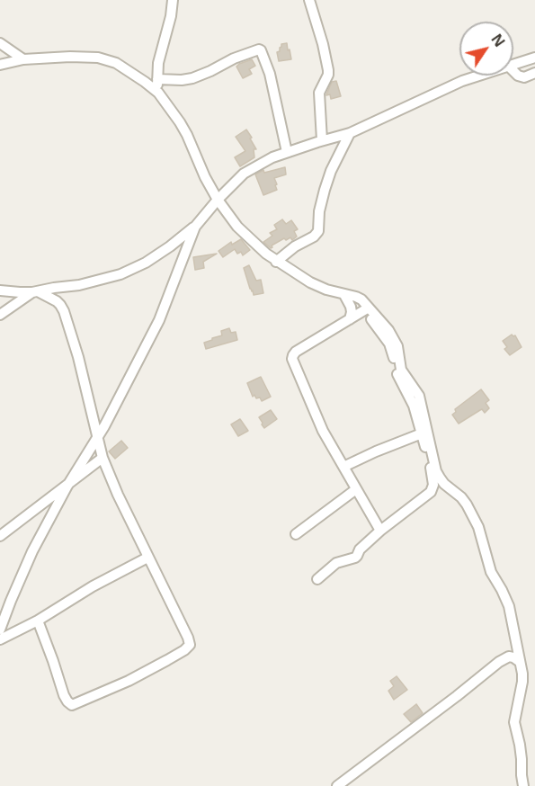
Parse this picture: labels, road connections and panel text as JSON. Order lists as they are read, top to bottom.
{
  "north": "top right"
}
